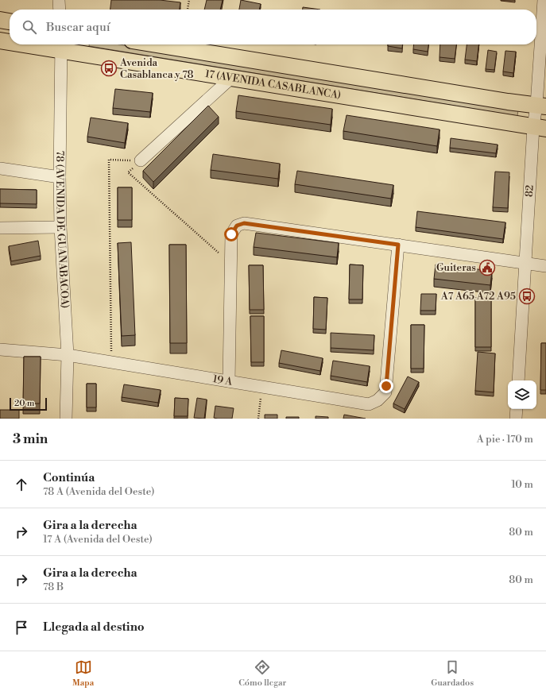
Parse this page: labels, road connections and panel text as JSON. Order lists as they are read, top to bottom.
{
  "streets": {
    "main road": ["17 (AVENIDA CASABLANCA)"],
    "street": ["82", "78 (AVENIDA DE GUANABACOA)", "19 A"]
  },
  "crossings": [
    ["17 (AVENIDA CASABLANCA)", "82"],
    ["17 (AVENIDA CASABLANCA)", "78 (AVENIDA DE GUANABACOA)"],
    ["78 (AVENIDA DE GUANABACOA)", "19 A"]
  ],
  "places": {
    "bus stop": ["Avenida Casablanca y 78", "A7 A65 A72 A95"],
    "public building": ["Guiteras"]
  },
  "scale_bar": "20 m",
  "page": {
    "search": "Buscar aquí",
    "scale": "20 m",
    "heading": ["3 min", "A pie · 170 m"],
    "list": [
      ["Continúa", "78 A (Avenida del Oeste)", "10 m"],
      ["Gira a la derecha", "17 A (Avenida del Oeste)", "80 m"],
      ["Gira a la derecha", "78 B", "80 m"],
      "Llegada al destino"
    ],
    "nav": ["Mapa", "Cómo llegar", "Guardados"]
  }
}
